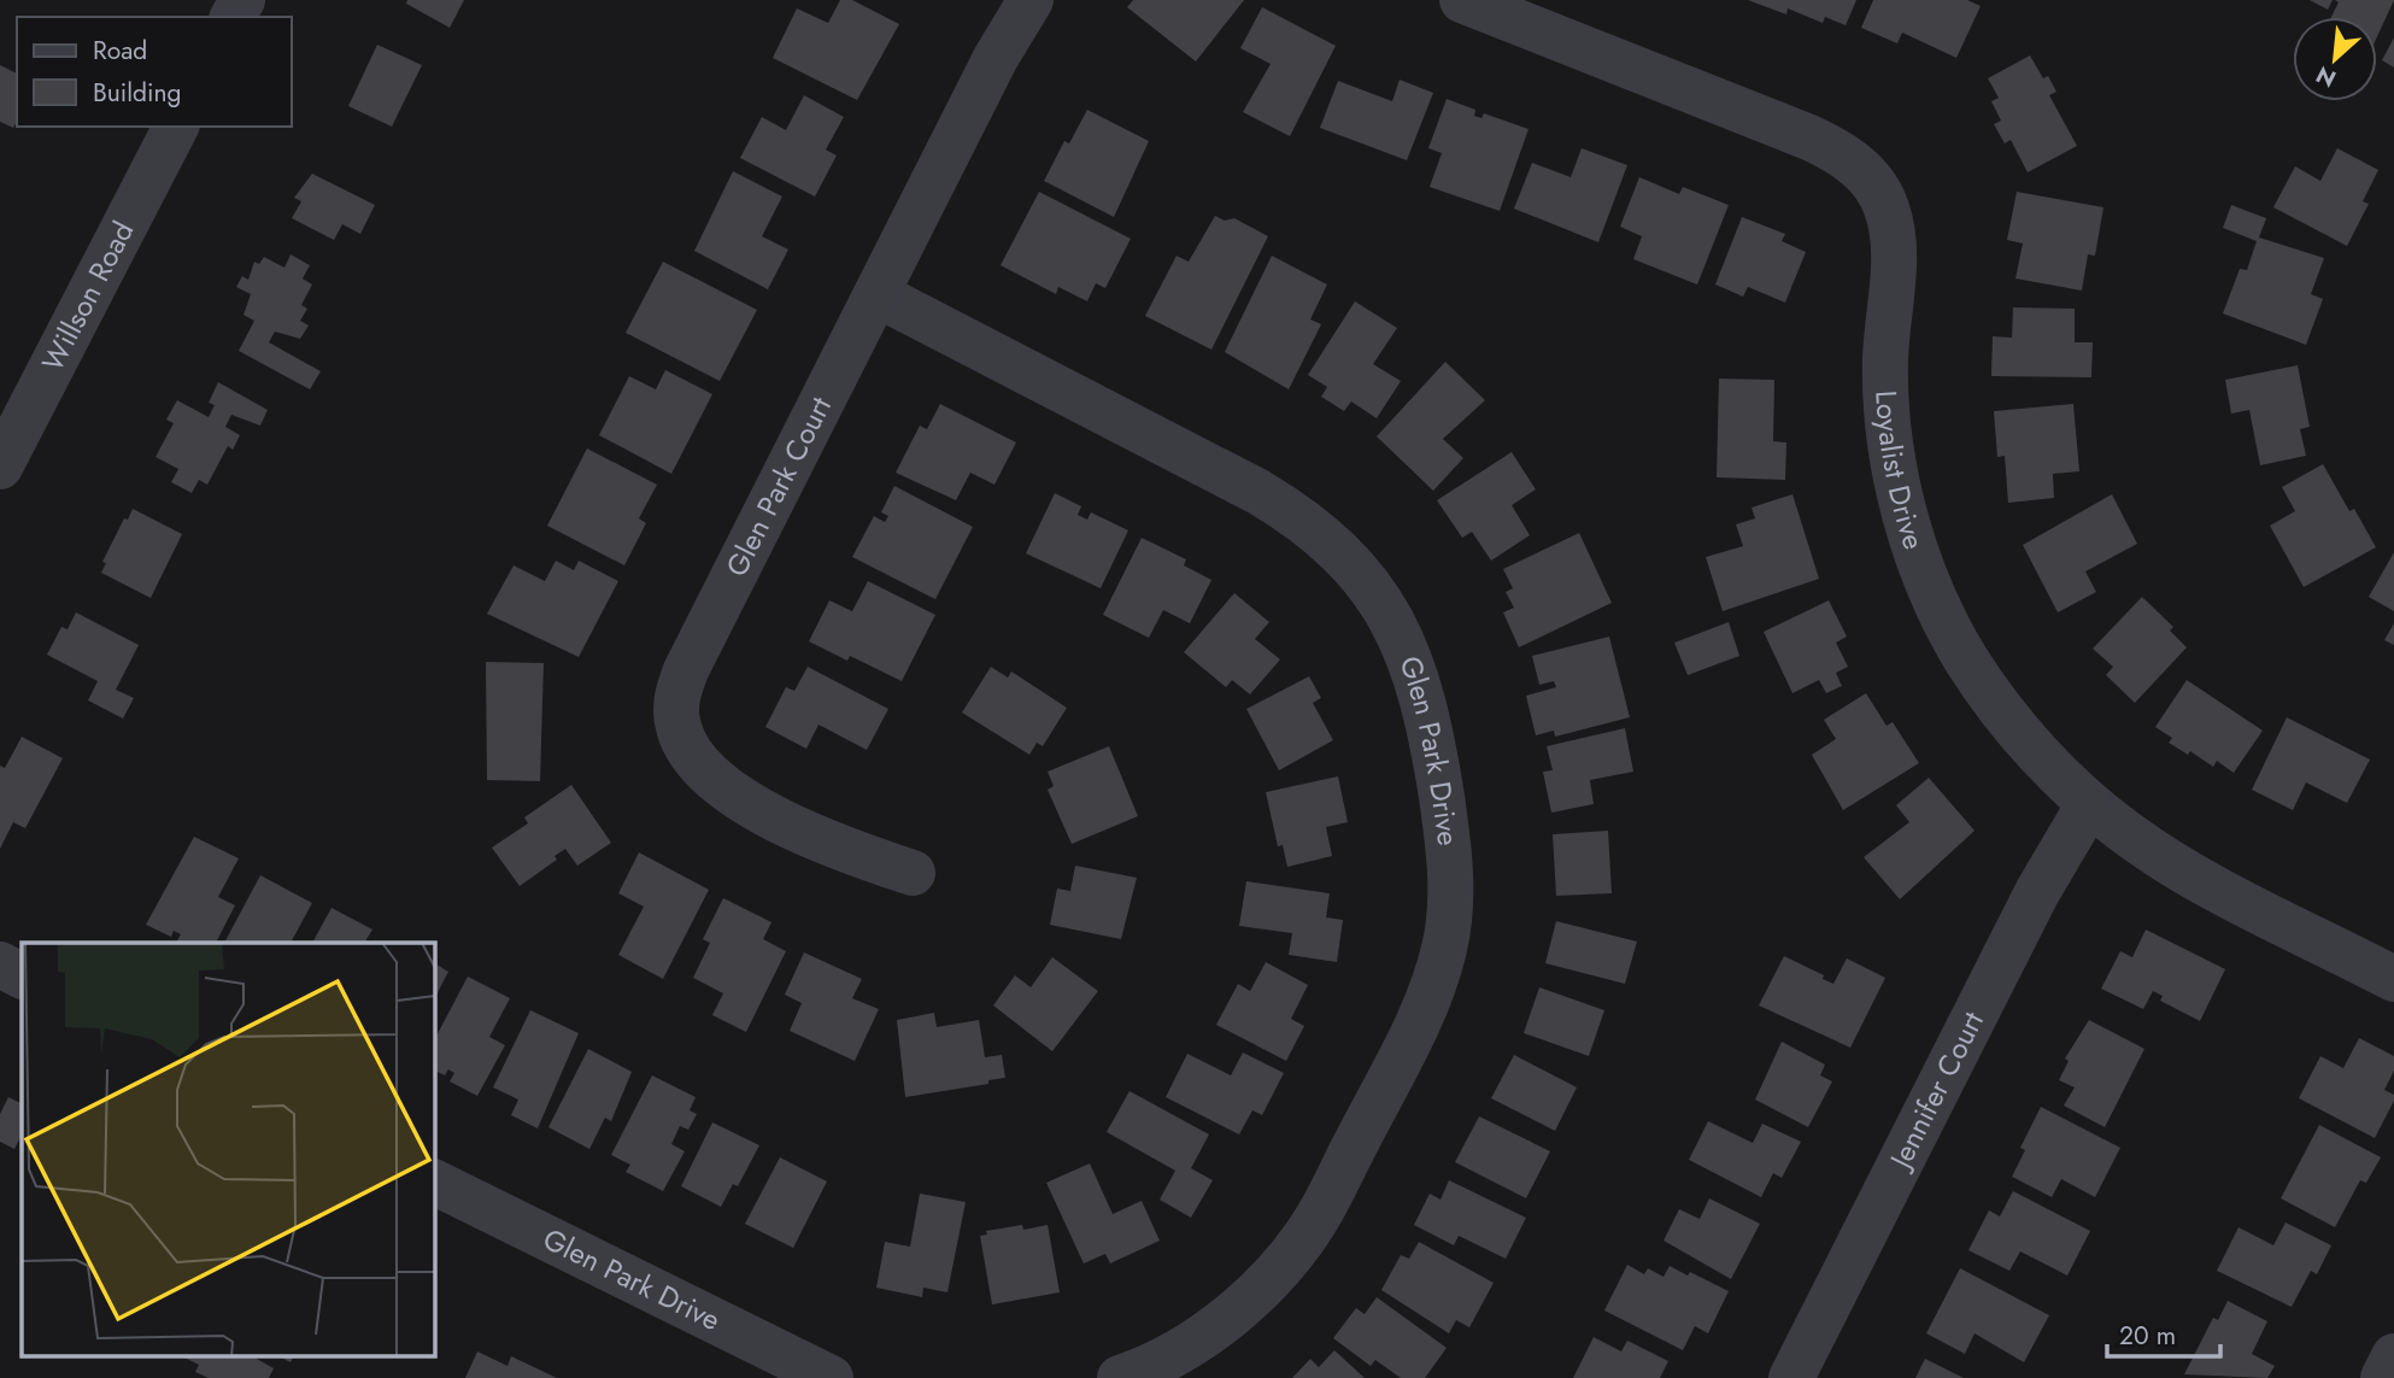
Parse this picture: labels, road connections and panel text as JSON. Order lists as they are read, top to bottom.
{
  "streets": {
    "street": [
      "Willson Road",
      "Loyalist Drive",
      "Glen Park Court",
      "Glen Park Drive",
      "Jennifer Court"
    ]
  },
  "crossings": [
    ["Loyalist Drive", "Jennifer Court"],
    ["Glen Park Court", "Glen Park Drive"]
  ],
  "legend": ["Road", "Building"],
  "scale_bar": "20 m",
  "north": "bottom left"
}
